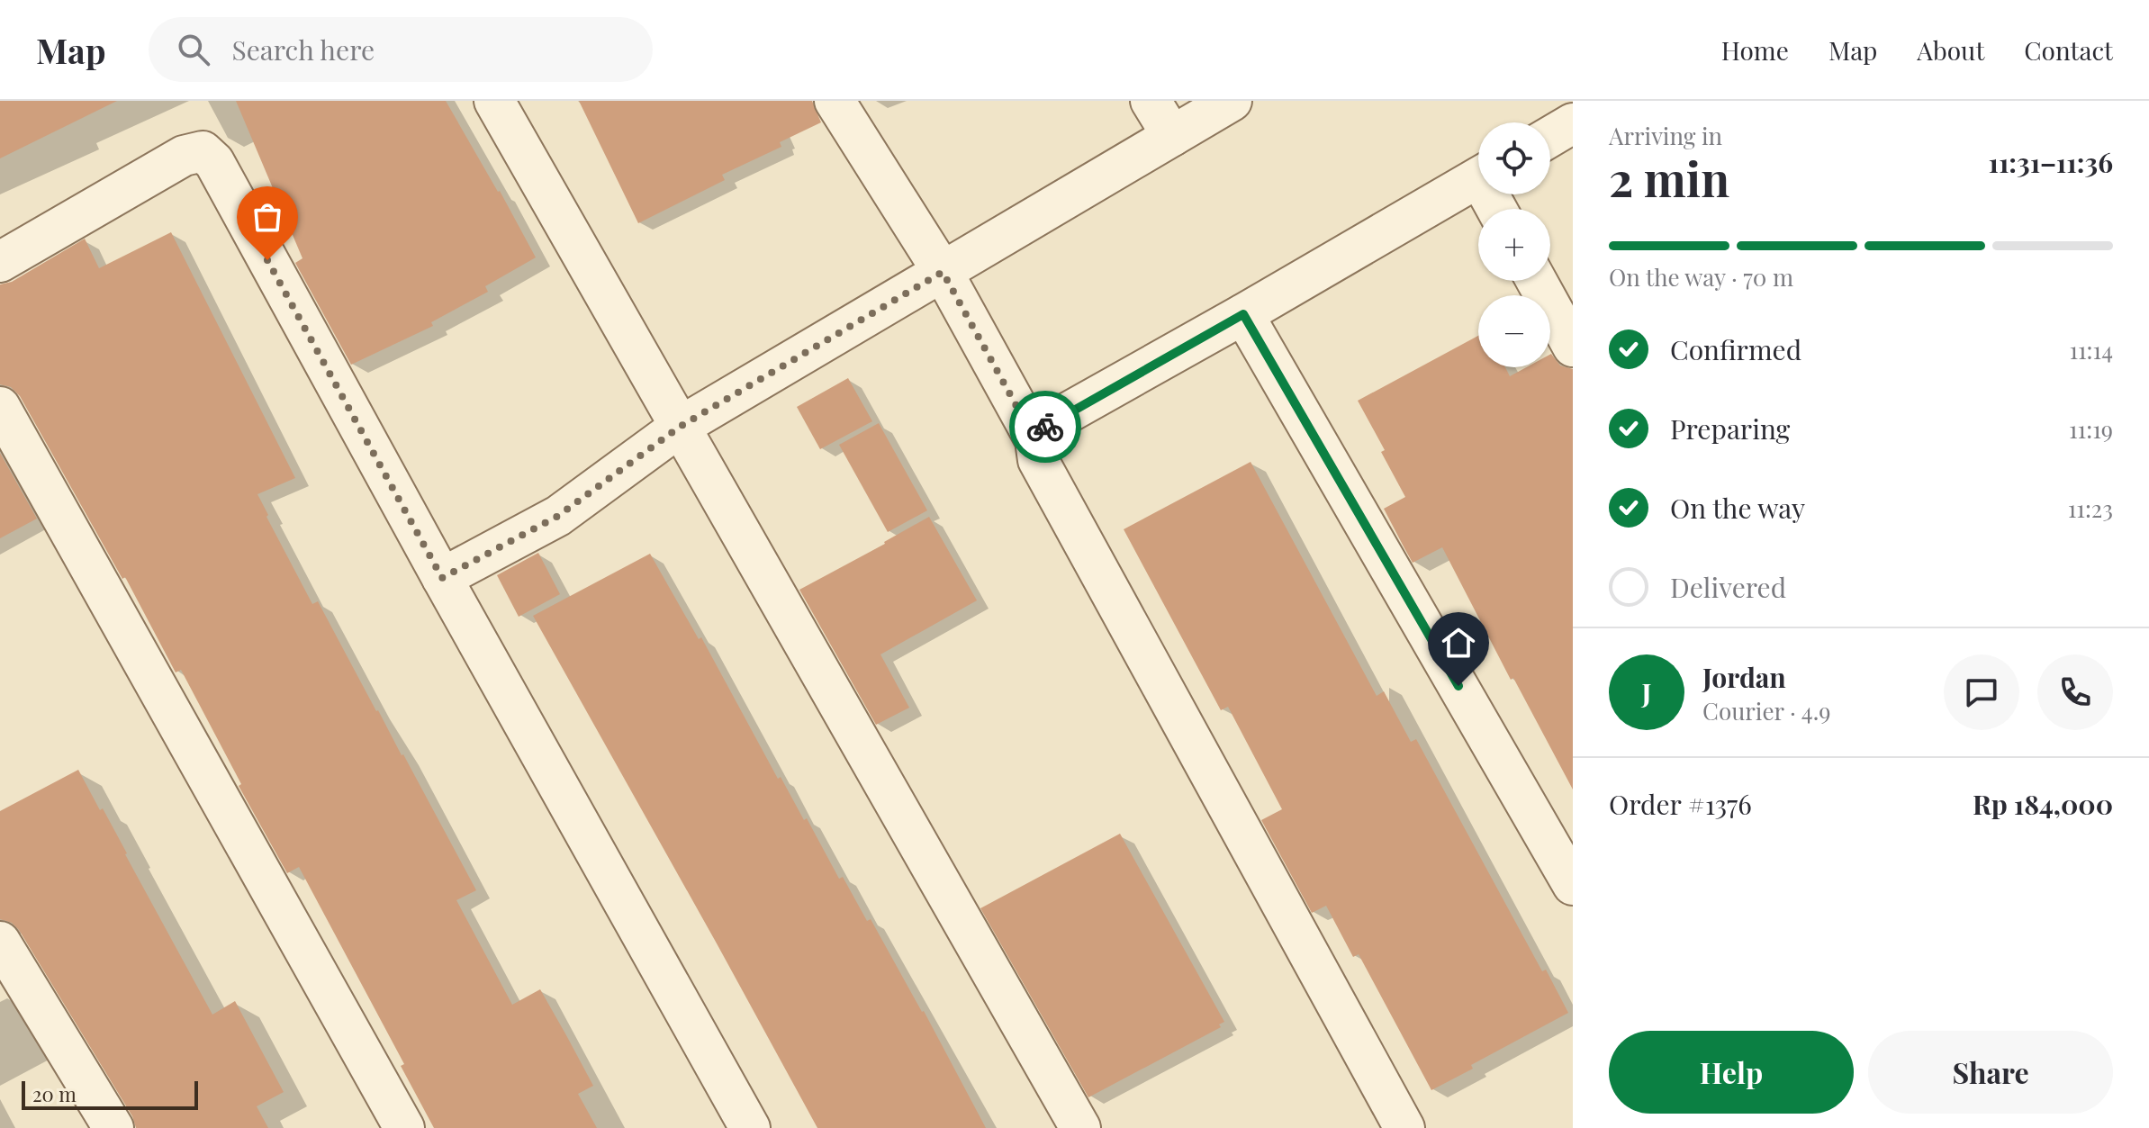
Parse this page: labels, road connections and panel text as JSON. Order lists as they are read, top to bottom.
{
  "scale_bar": "20 m",
  "page": {
    "header": "Map",
    "search": "Search here",
    "nav": [
      "Home",
      "Map",
      "About",
      "Contact"
    ],
    "heading": ["2 min", "Arriving in", "11:31–11:36"],
    "panel": [
      "Jordan",
      "Courier · 4.9",
      "Order #1376",
      "Rp 184,000"
    ],
    "map_buttons": ["+", "−"],
    "bar": "On the way · 70 m",
    "list": [
      ["Confirmed", "11:14"],
      ["Preparing", "11:19"],
      ["On the way", "11:23"],
      "Delivered"
    ],
    "round": "J",
    "buttons": ["Help", "Share"],
    "scale": "20 m"
  }
}
